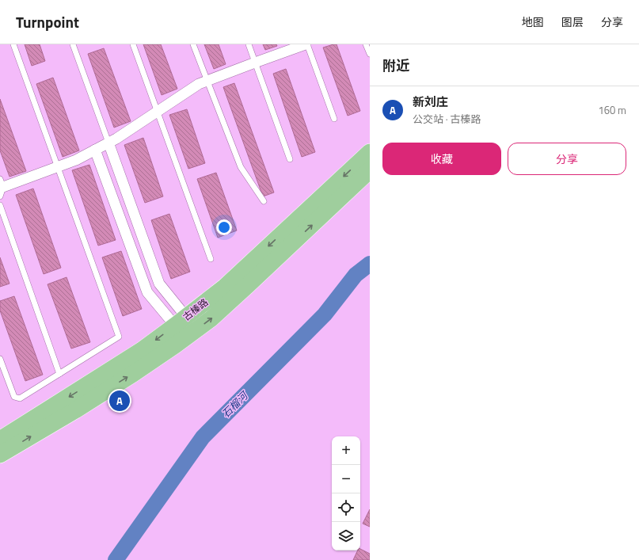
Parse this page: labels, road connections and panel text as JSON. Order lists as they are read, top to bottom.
{
  "streets": {
    "main road": ["古榛路"]
  },
  "water": ["石榴河"],
  "page": {
    "header": "Turnpoint",
    "nav": ["地图", "图层", "分享"],
    "heading": "附近",
    "list": [
      {
        "mark": "A",
        "name": "新刘庄",
        "note": "公交站 · 古榛路",
        "value": "160 m"
      }
    ],
    "buttons": ["收藏", "分享"],
    "pins": "A",
    "map_buttons": ["+", "−"]
  }
}
